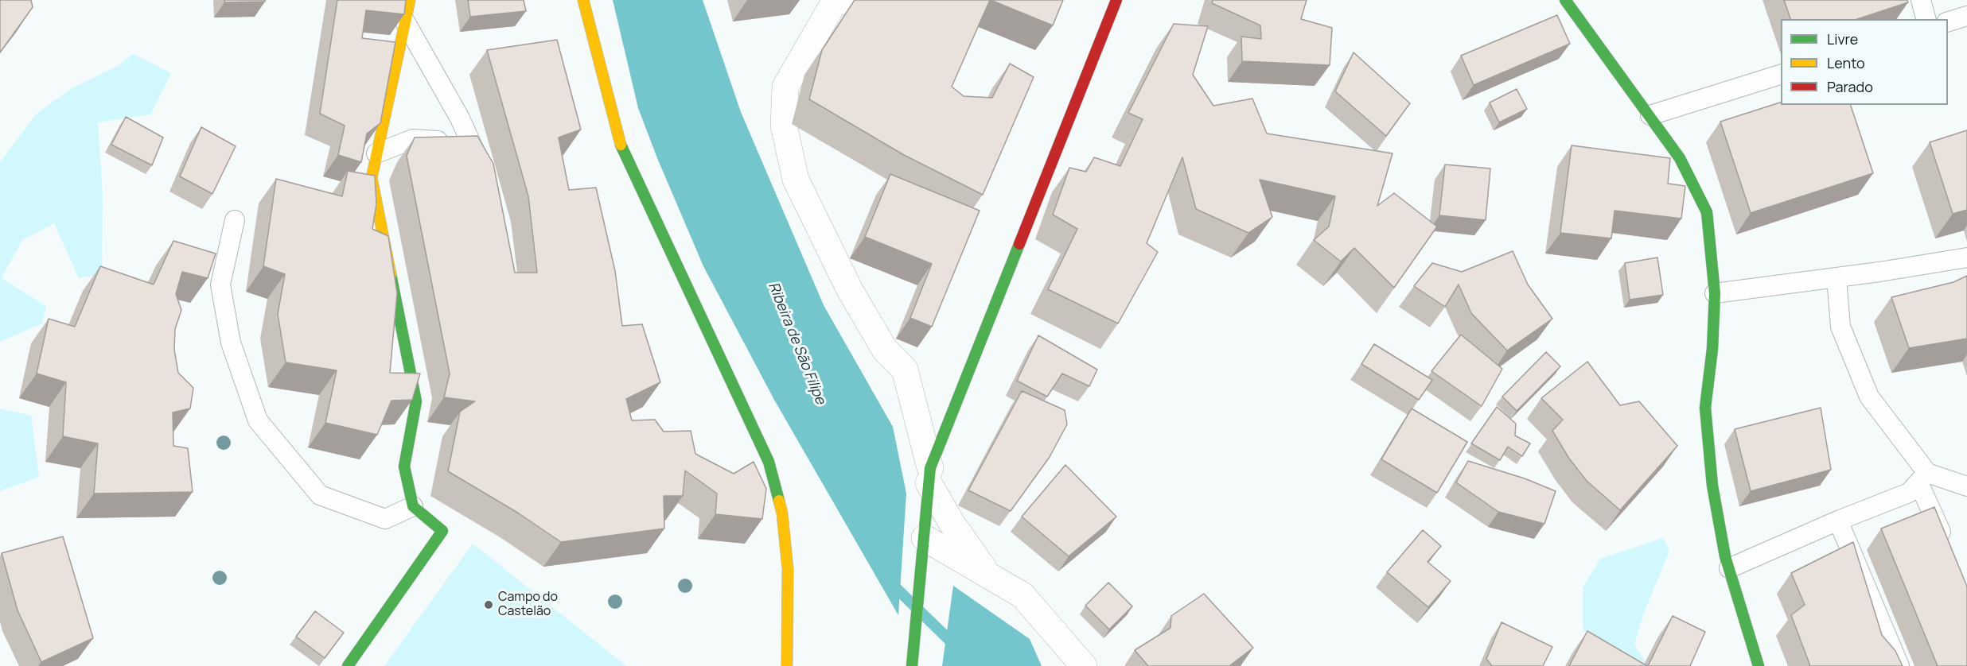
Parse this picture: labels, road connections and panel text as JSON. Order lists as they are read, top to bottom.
{
  "water": ["Ribeira de São Filipe"],
  "places": ["Campo do Castelão"],
  "legend": ["Livre", "Lento", "Parado"]
}
